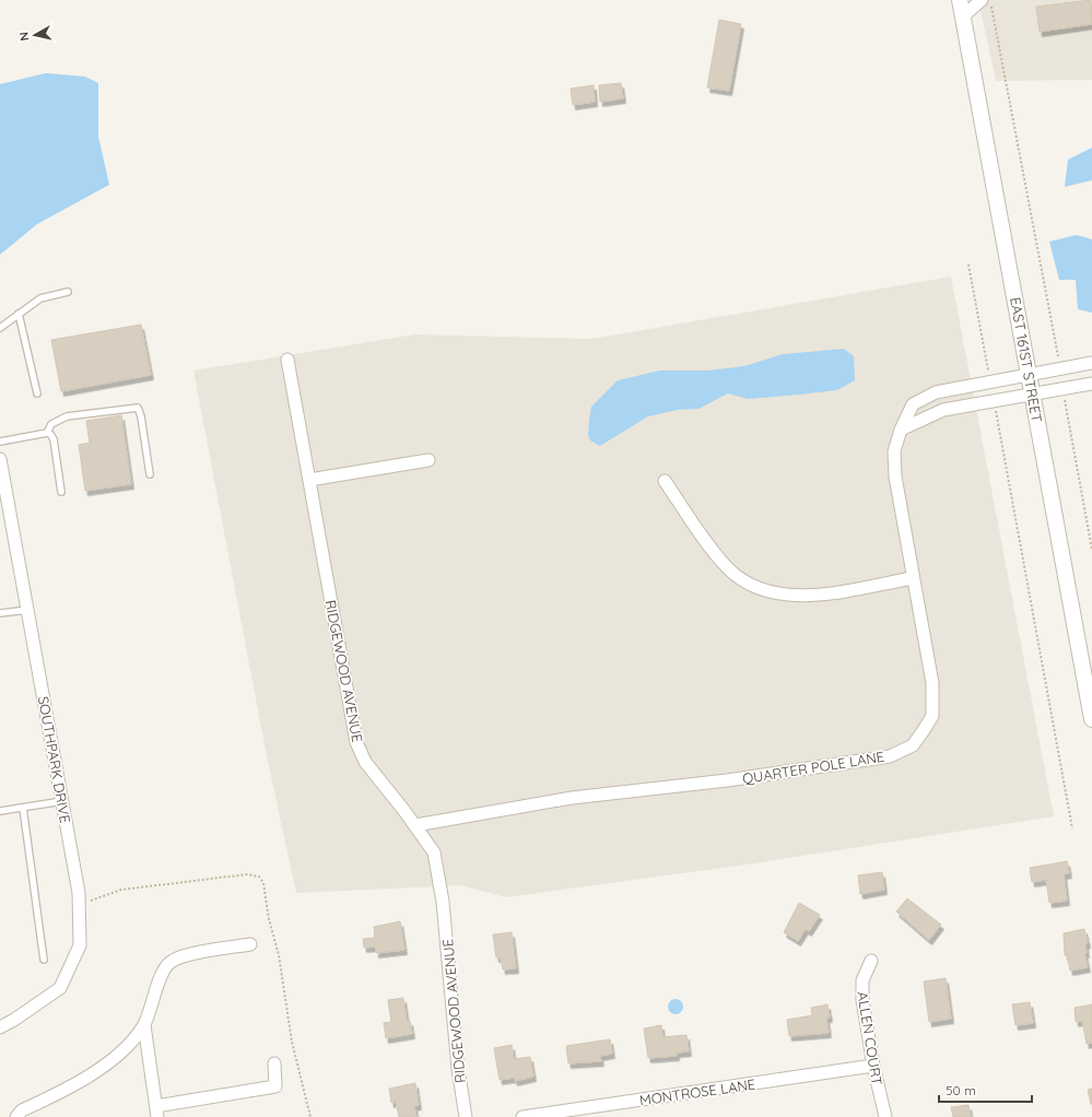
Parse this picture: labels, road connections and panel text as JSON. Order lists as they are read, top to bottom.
{
  "streets": {
    "street": [
      "EAST 161ST STREET",
      "RIDGEWOOD AVENUE",
      "SOUTHPARK DRIVE",
      "QUARTER POLE LANE",
      "ALLEN COURT",
      "MONTROSE LANE"
    ]
  },
  "crossings": [
    ["EAST 161ST STREET", "QUARTER POLE LANE"],
    ["RIDGEWOOD AVENUE", "QUARTER POLE LANE"],
    ["ALLEN COURT", "MONTROSE LANE"]
  ],
  "scale_bar": "50 m",
  "north": "left"
}
